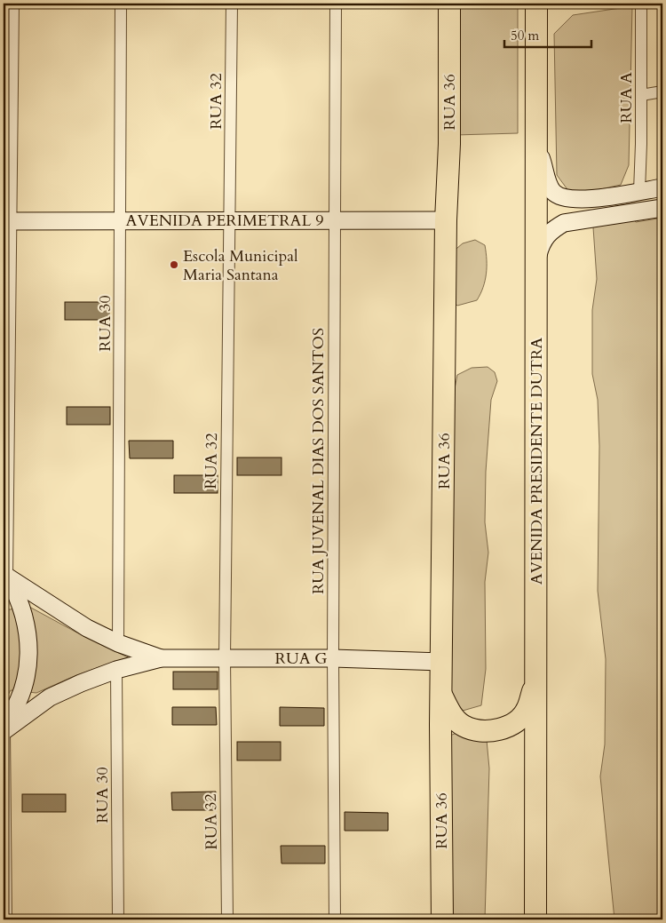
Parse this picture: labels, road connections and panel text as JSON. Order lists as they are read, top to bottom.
{
  "streets": {
    "highway": ["RUA 36", "AVENIDA PRESIDENTE DUTRA"],
    "street": [
      "RUA A",
      "RUA 32",
      "AVENIDA PERIMETRAL 9",
      "RUA 30",
      "RUA JUVENAL DIAS DOS SANTOS",
      "RUA G"
    ]
  },
  "crossings": [
    ["RUA 32", "AVENIDA PERIMETRAL 9"],
    ["RUA 32", "RUA G"],
    ["RUA 36", "AVENIDA PERIMETRAL 9"],
    ["RUA 36", "RUA G"],
    ["AVENIDA PERIMETRAL 9", "RUA 30"],
    ["AVENIDA PERIMETRAL 9", "RUA JUVENAL DIAS DOS SANTOS"],
    ["RUA JUVENAL DIAS DOS SANTOS", "RUA G"]
  ],
  "places": ["Escola Municipal Maria Santana"],
  "scale_bar": "50 m"
}
